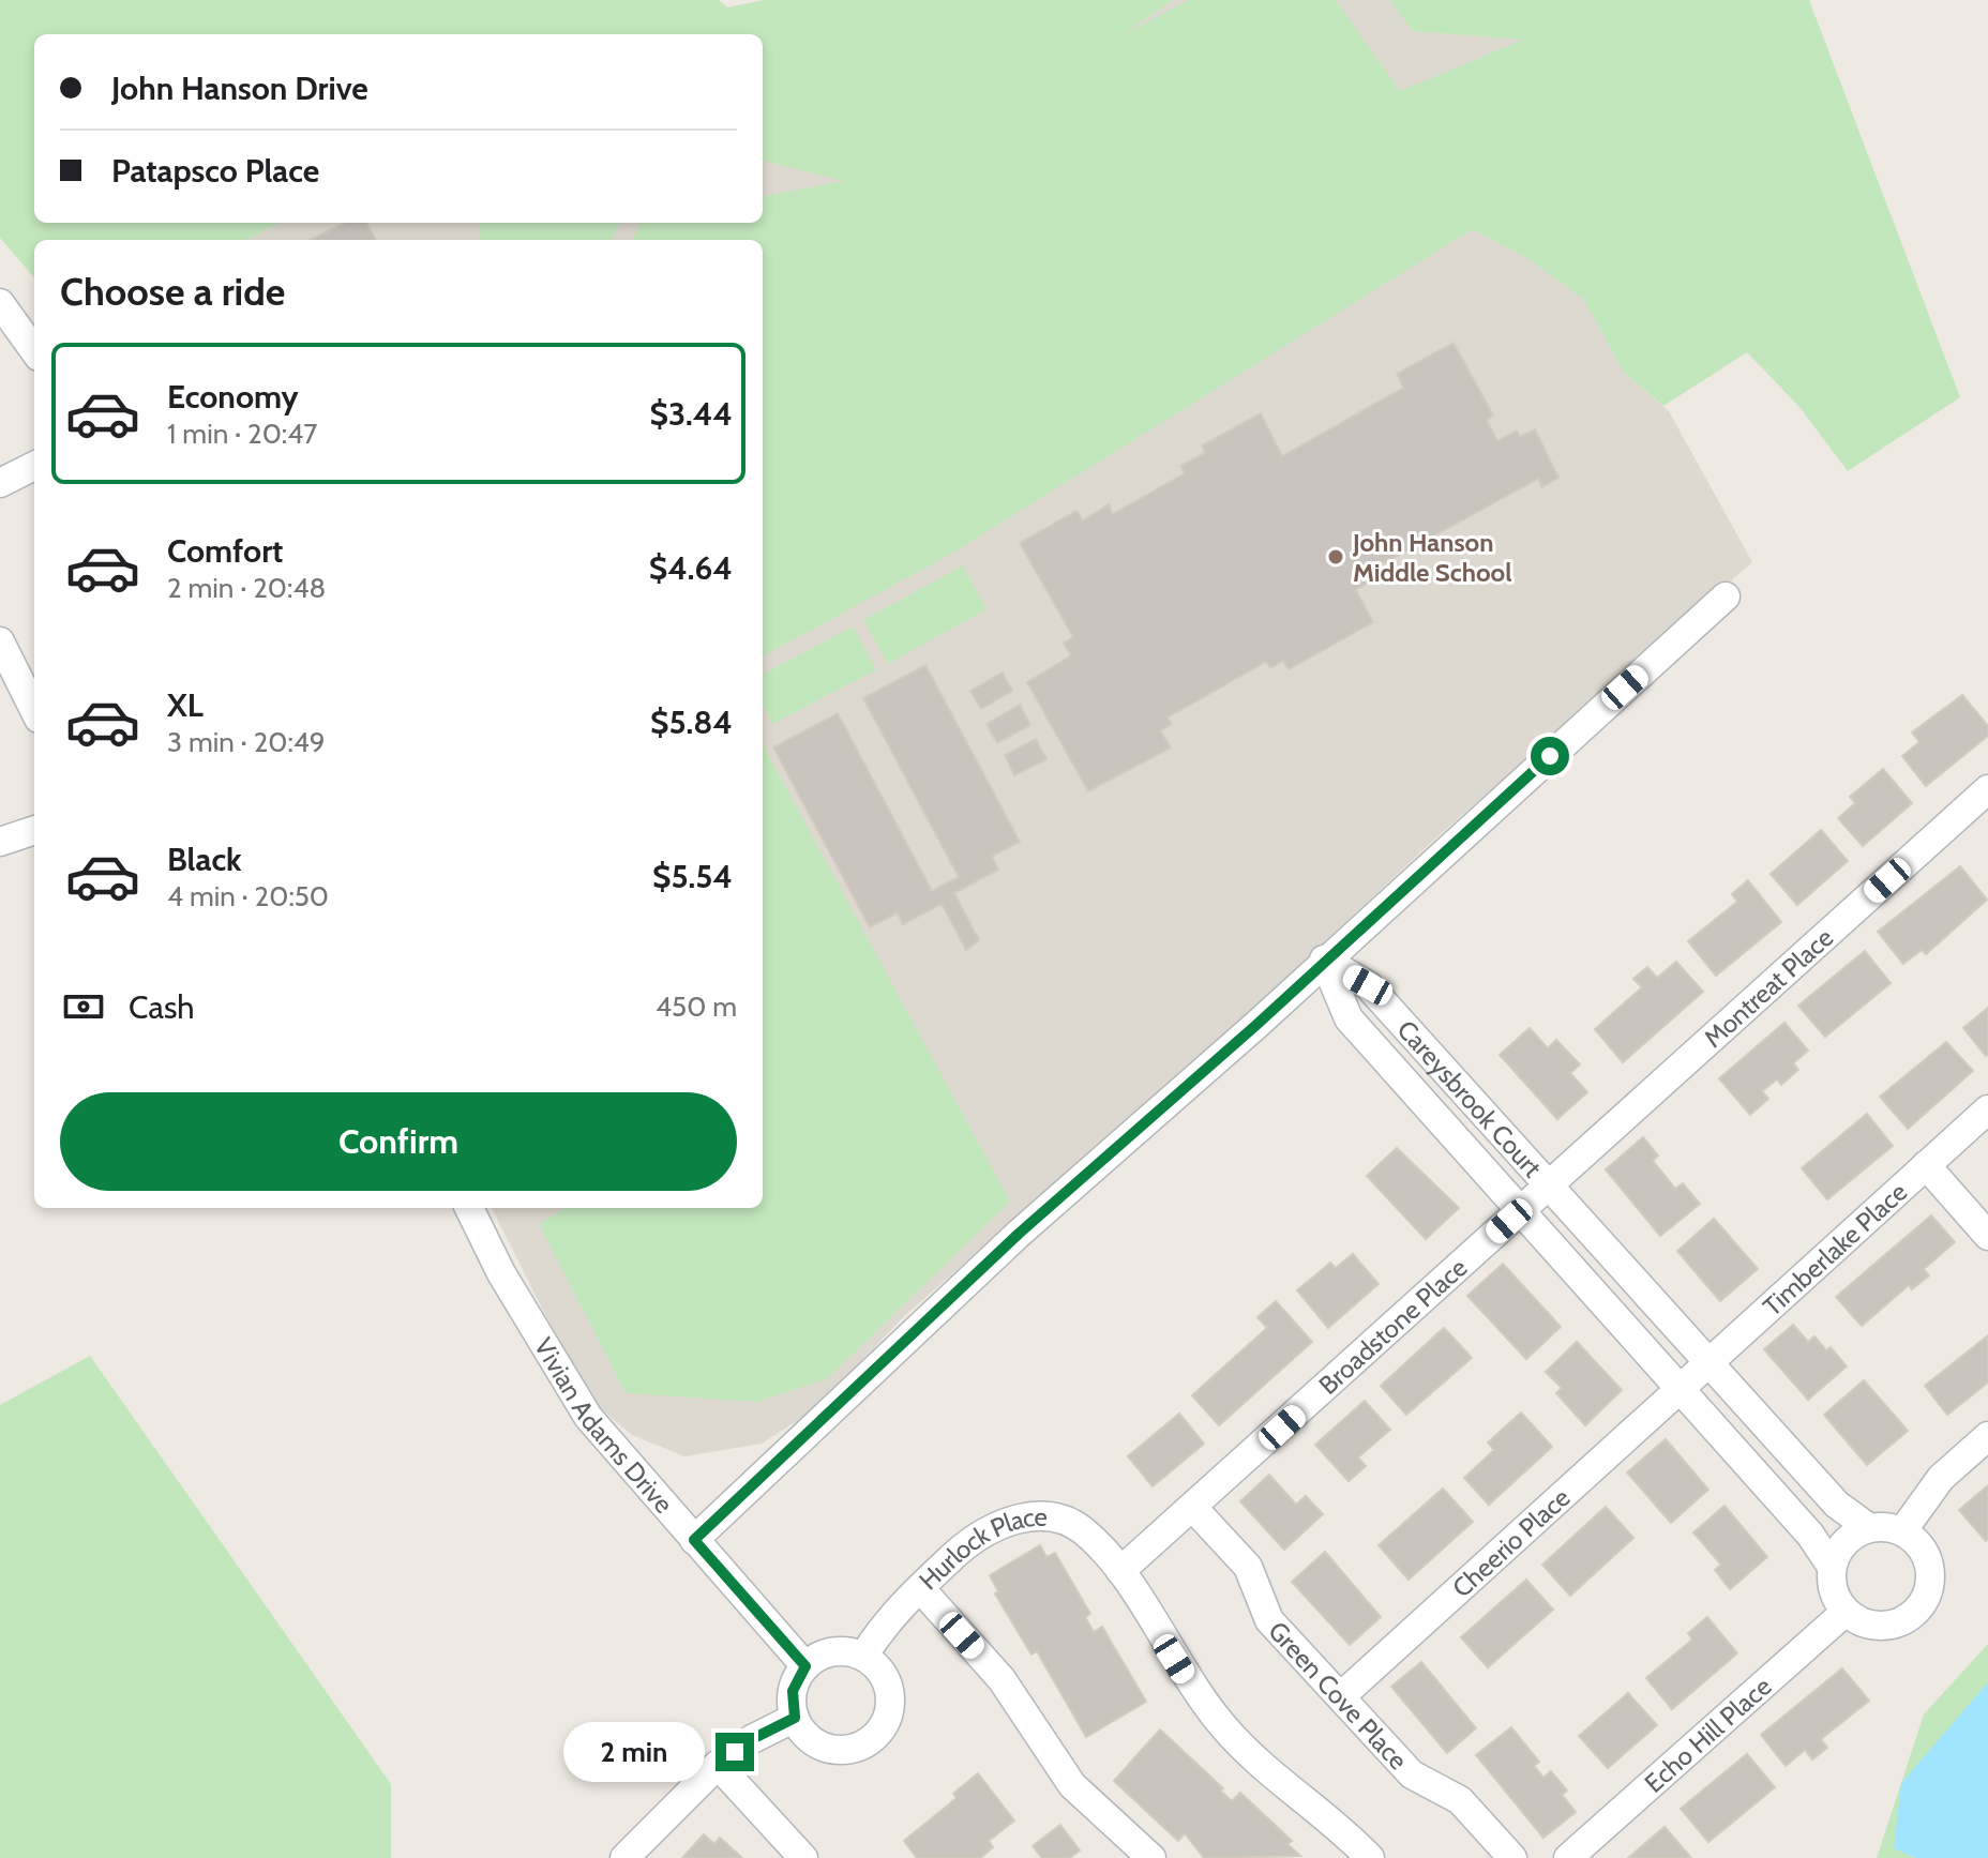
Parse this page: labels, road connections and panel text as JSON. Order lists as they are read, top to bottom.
{
  "streets": {
    "street": [
      "Montreat Place",
      "Careysbrook Court",
      "Timberlake Place",
      "Broadstone Place",
      "Vivian Adams Drive",
      "Cheerio Place",
      "Hurlock Place",
      "Green Cove Place",
      "Echo Hill Place"
    ]
  },
  "crossings": [
    ["Montreat Place", "Careysbrook Court"],
    ["Montreat Place", "Broadstone Place"],
    ["Careysbrook Court", "Timberlake Place"],
    ["Careysbrook Court", "Broadstone Place"],
    ["Careysbrook Court", "Cheerio Place"],
    ["Careysbrook Court", "Echo Hill Place"],
    ["Timberlake Place", "Cheerio Place"],
    ["Broadstone Place", "Hurlock Place"],
    ["Broadstone Place", "Green Cove Place"],
    ["Vivian Adams Drive", "Hurlock Place"],
    ["Cheerio Place", "Green Cove Place"]
  ],
  "places": ["John Hanson Middle School"],
  "page": {
    "banner": ["John Hanson Drive", "Patapsco Place"],
    "heading": "Choose a ride",
    "list": [
      {
        "name": "Economy",
        "note": "1 min · 20:47",
        "value": "$3.44"
      },
      {
        "name": "Comfort",
        "note": "2 min · 20:48",
        "value": "$4.64"
      },
      {
        "name": "XL",
        "note": "3 min · 20:49",
        "value": "$5.84"
      },
      {
        "name": "Black",
        "note": "4 min · 20:50",
        "value": "$5.54"
      }
    ],
    "pay": ["Cash", "450 m"],
    "buttons": "Confirm",
    "bubble": "2 min"
  }
}
